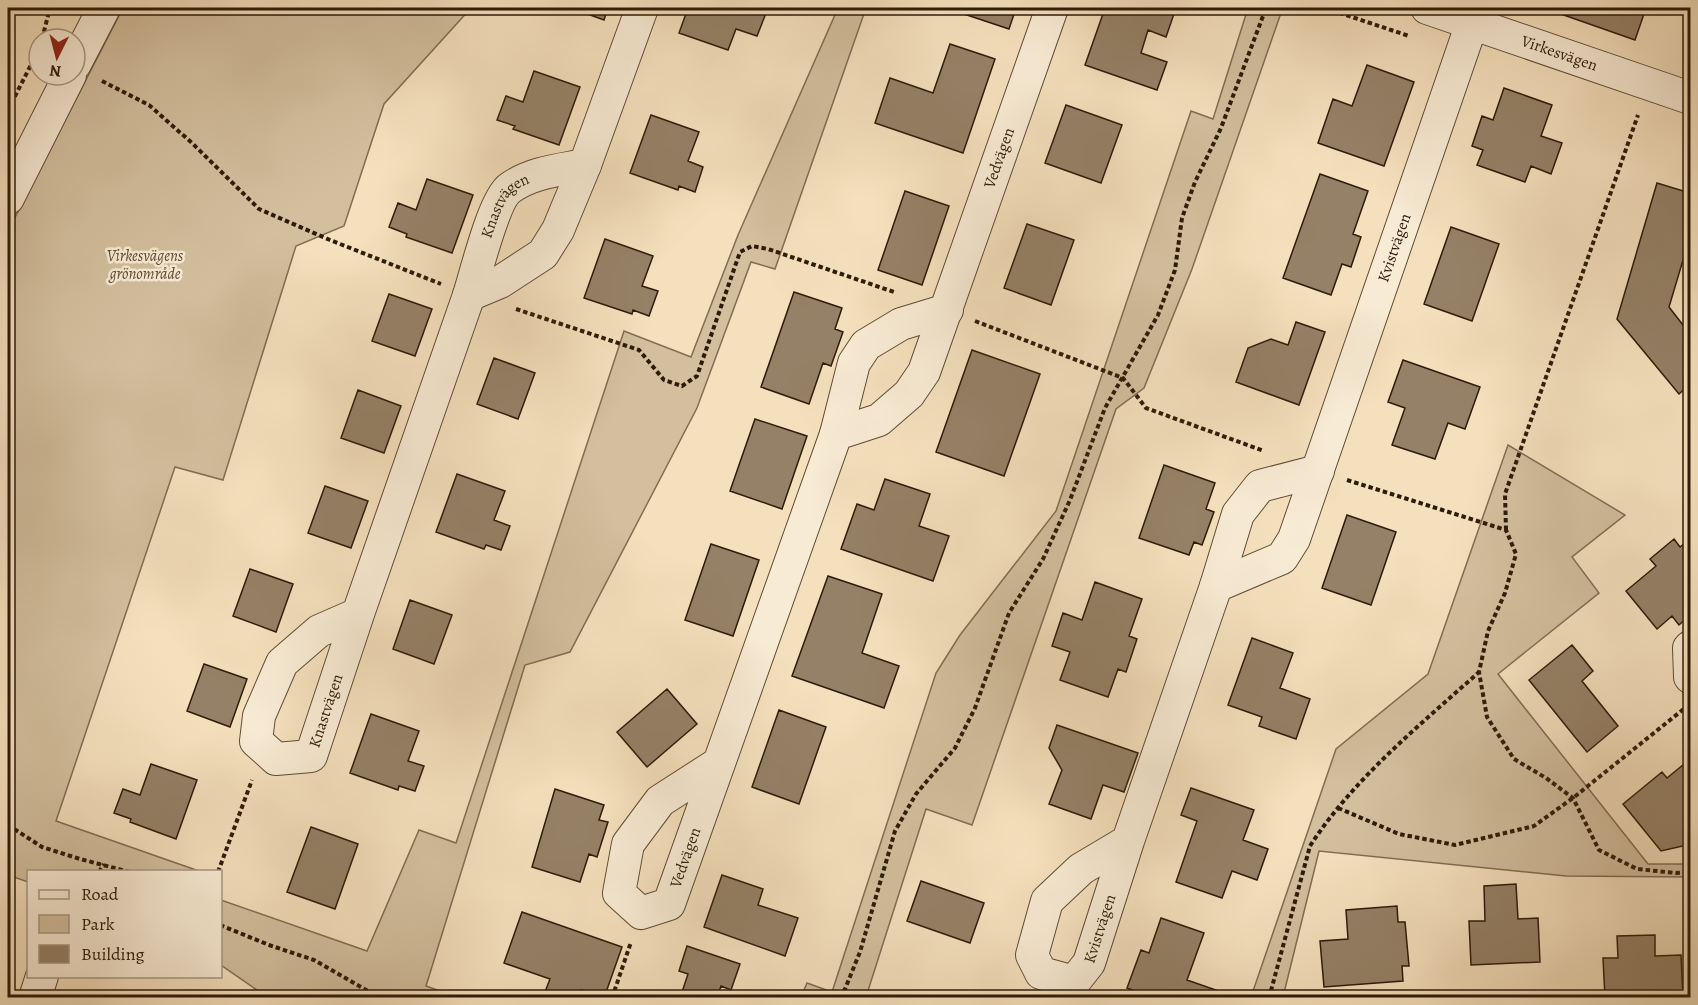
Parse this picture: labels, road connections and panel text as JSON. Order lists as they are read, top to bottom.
{
  "streets": {
    "street": [
      "Virkesvägen",
      "Vedvägen",
      "Knastvägen",
      "Kvistvägen"
    ]
  },
  "crossings": [
    ["Virkesvägen", "Kvistvägen"]
  ],
  "parks": ["Virkesvägens grönområde"],
  "legend": ["Road", "Park", "Building"],
  "north": "bottom"
}
